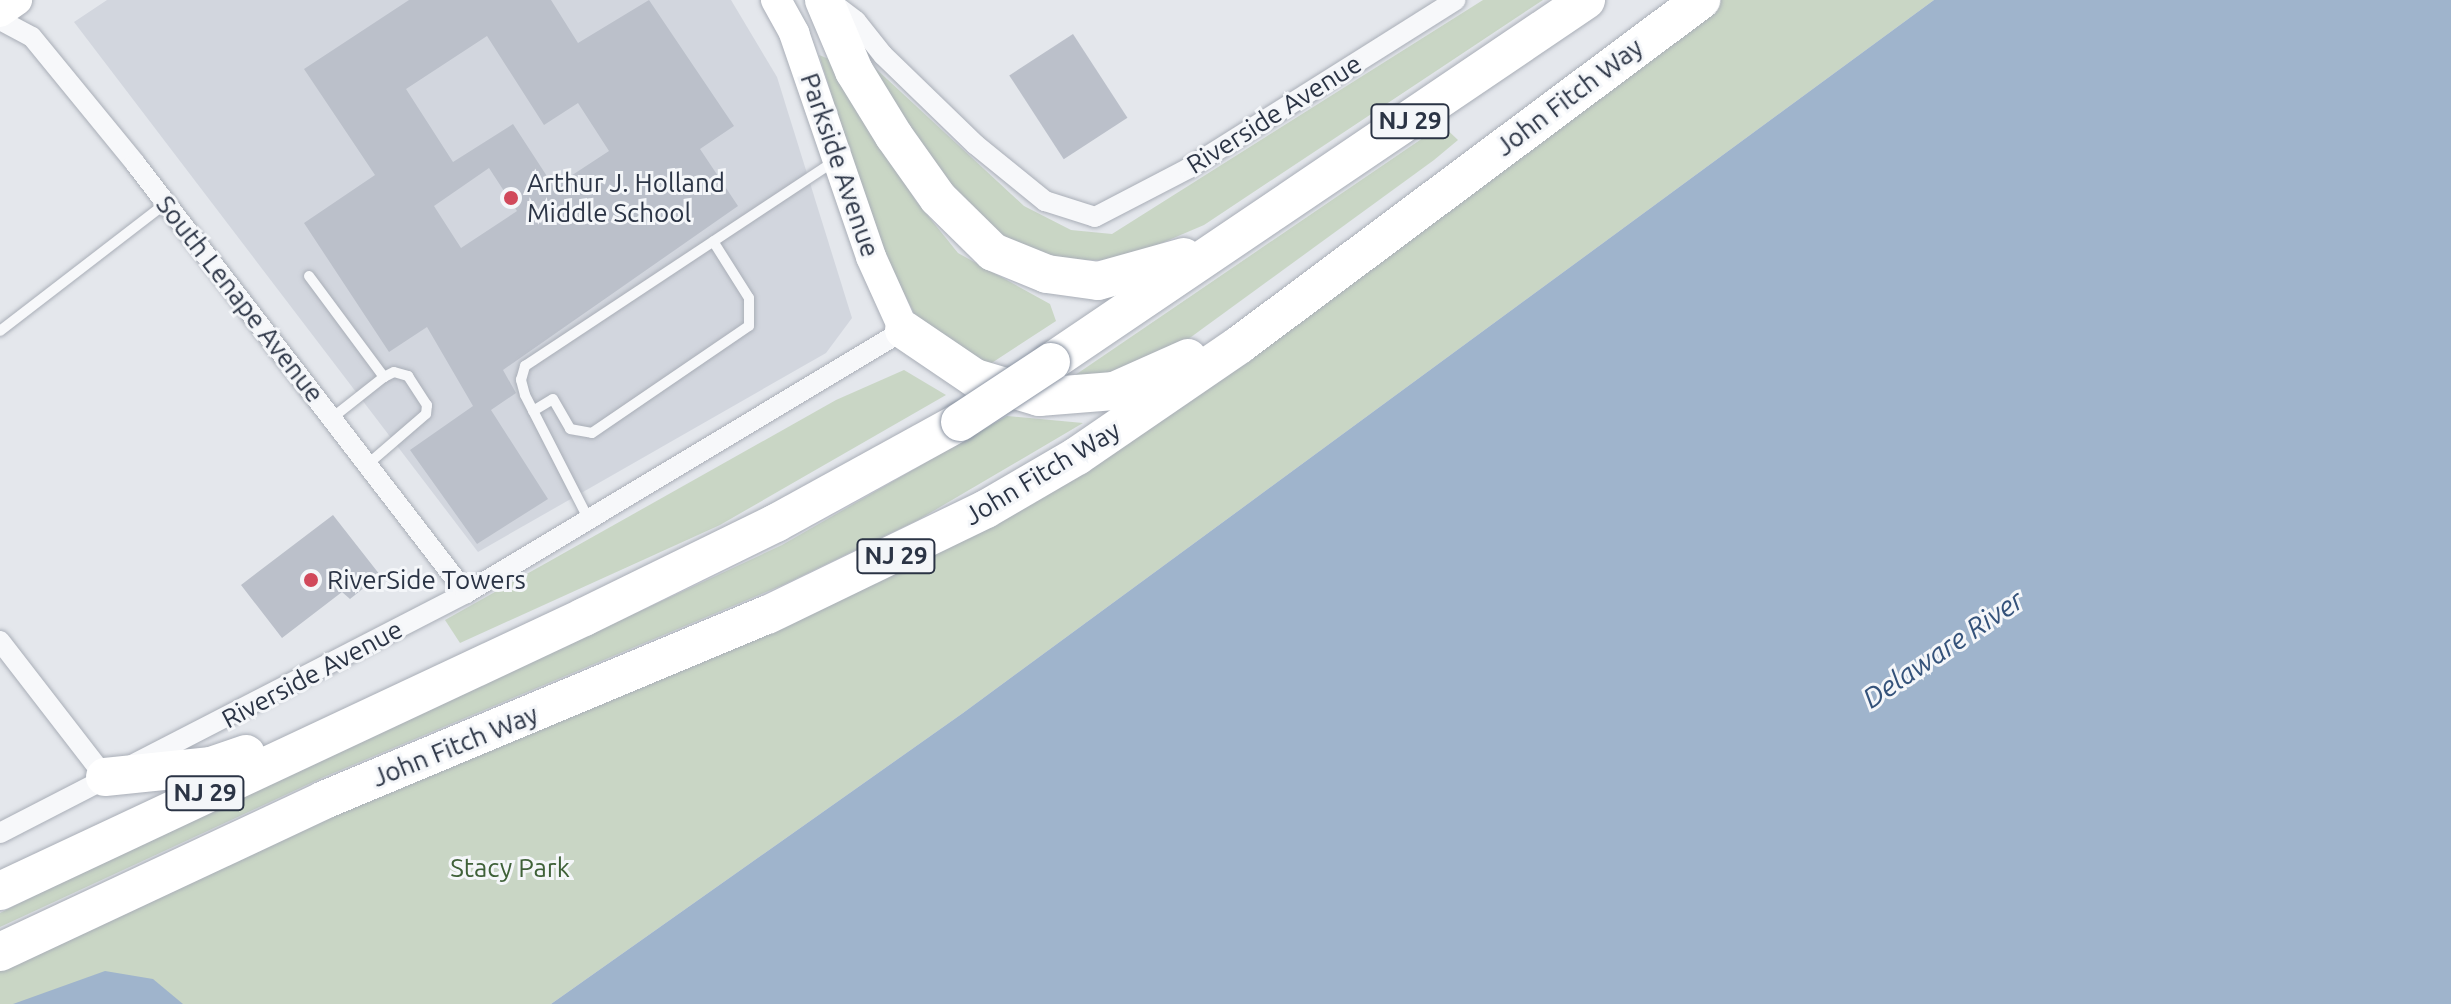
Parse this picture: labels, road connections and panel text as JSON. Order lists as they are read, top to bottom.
{
  "streets": {
    "highway": ["John Fitch Way", "NJ 29"],
    "main road": ["Parkside Avenue"],
    "street": ["Riverside Avenue", "South Lenape Avenue"]
  },
  "crossings": [
    ["Riverside Avenue", "Parkside Avenue"],
    ["Riverside Avenue", "South Lenape Avenue"]
  ],
  "water": ["Delaware River"],
  "parks": ["Stacy Park"],
  "places": ["Arthur J. Holland Middle School", "RiverSide Towers"]
}
